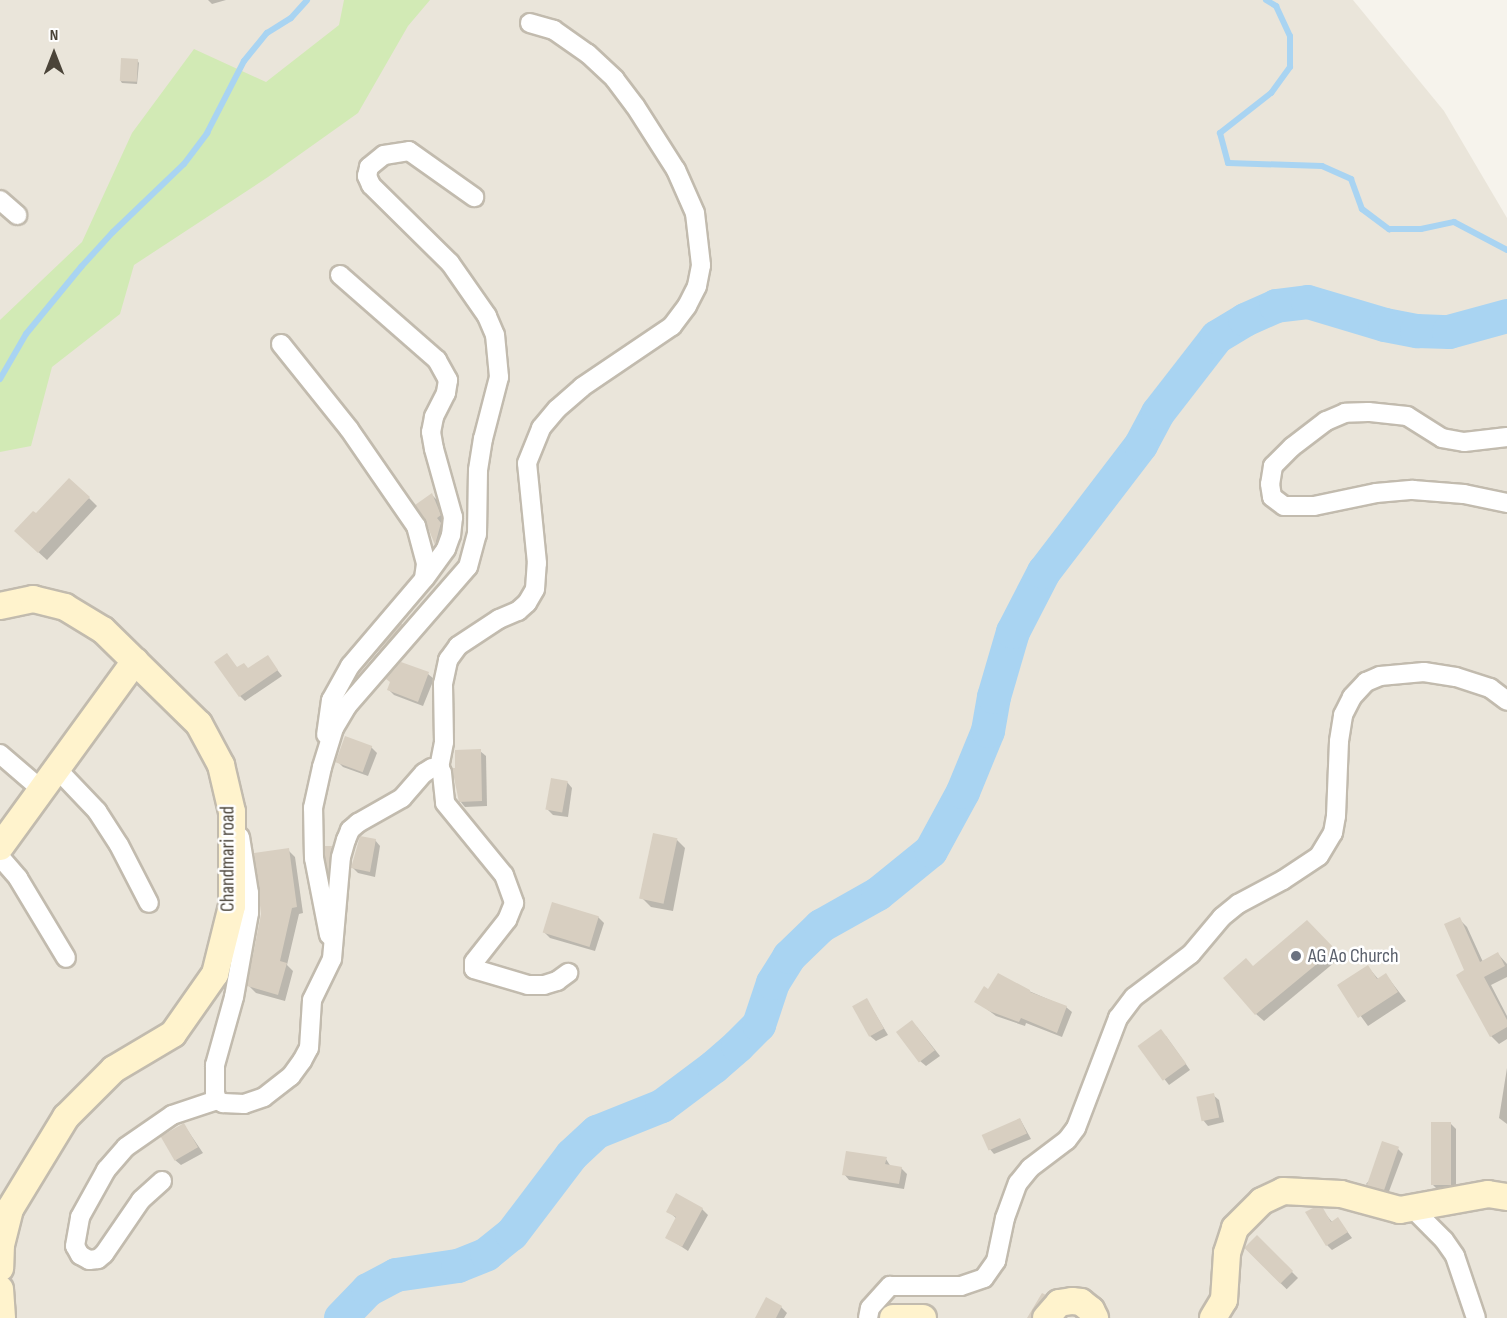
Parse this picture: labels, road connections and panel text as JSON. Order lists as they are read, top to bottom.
{
  "streets": {
    "main road": ["Chandmari road"]
  },
  "places": ["AG Ao Church"],
  "north": "top"
}
